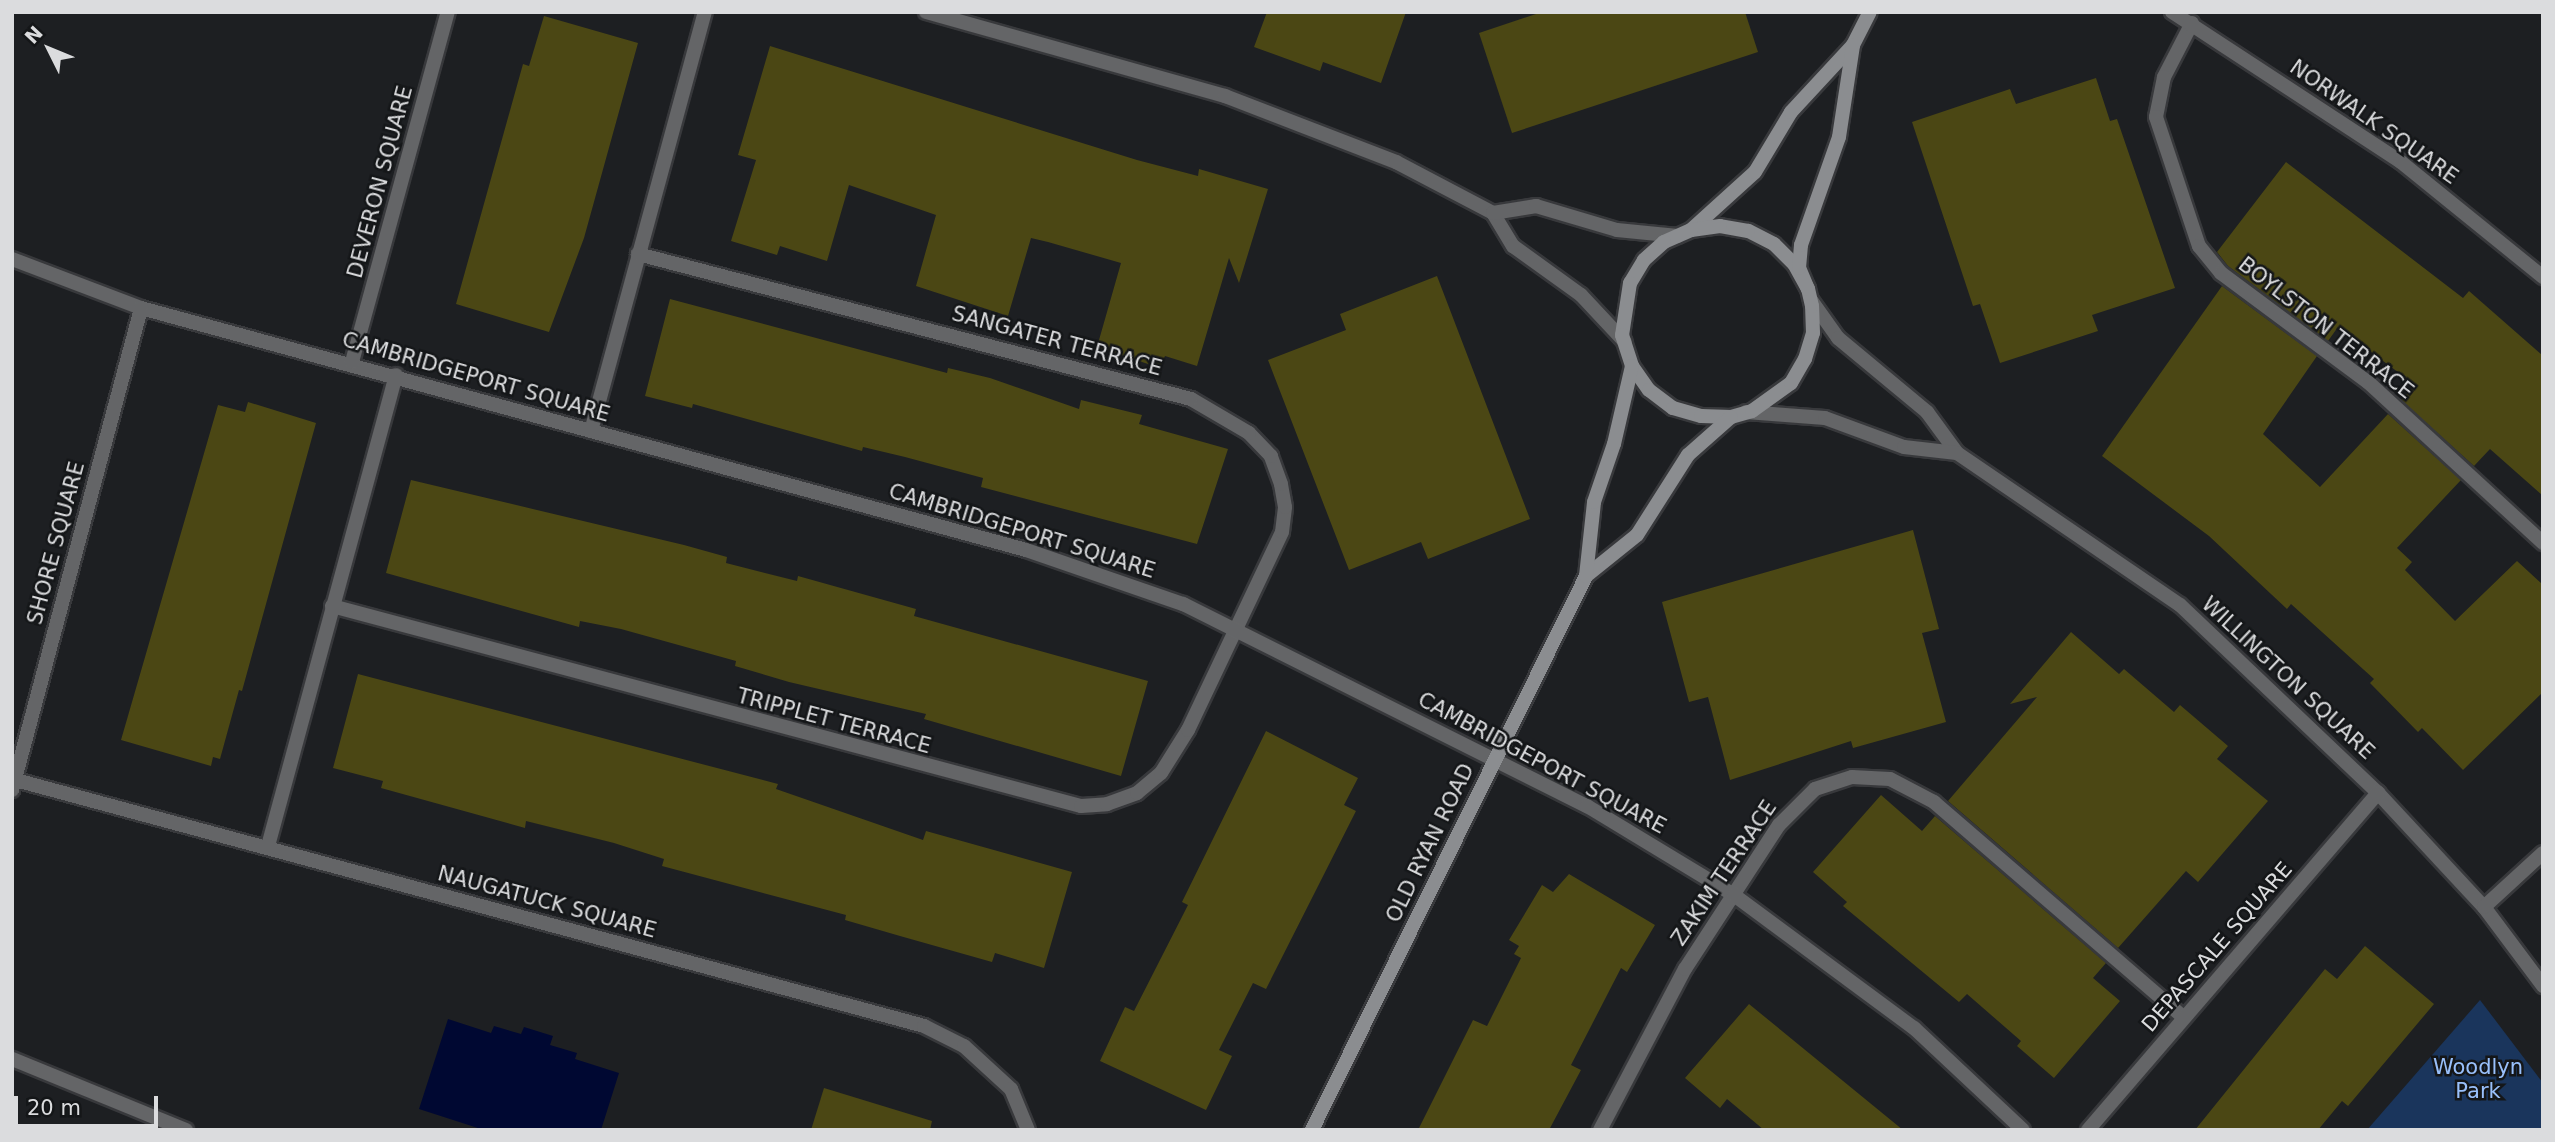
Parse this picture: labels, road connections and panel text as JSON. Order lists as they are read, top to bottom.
{
  "streets": {
    "street": [
      "NORWALK SQUARE",
      "DEVERON SQUARE",
      "BOYLSTON TERRACE",
      "SANGATER TERRACE",
      "CAMBRIDGEPORT SQUARE",
      "SHORE SQUARE",
      "WILLINGTON SQUARE",
      "TRIPPLET TERRACE",
      "OLD RYAN ROAD",
      "ZAKIM TERRACE",
      "NAUGATUCK SQUARE",
      "DEPASCALE SQUARE"
    ]
  },
  "crossings": [
    ["NORWALK SQUARE", "BOYLSTON TERRACE"],
    ["DEVERON SQUARE", "CAMBRIDGEPORT SQUARE"],
    ["SANGATER TERRACE", "CAMBRIDGEPORT SQUARE"],
    ["SANGATER TERRACE", "TRIPPLET TERRACE"],
    ["CAMBRIDGEPORT SQUARE", "SHORE SQUARE"],
    ["CAMBRIDGEPORT SQUARE", "TRIPPLET TERRACE"],
    ["CAMBRIDGEPORT SQUARE", "OLD RYAN ROAD"],
    ["CAMBRIDGEPORT SQUARE", "ZAKIM TERRACE"],
    ["SHORE SQUARE", "NAUGATUCK SQUARE"],
    ["WILLINGTON SQUARE", "OLD RYAN ROAD"],
    ["WILLINGTON SQUARE", "DEPASCALE SQUARE"],
    ["ZAKIM TERRACE", "DEPASCALE SQUARE"]
  ],
  "parks": ["Woodlyn Park"],
  "scale_bar": "20 m",
  "north": "top left"
}
